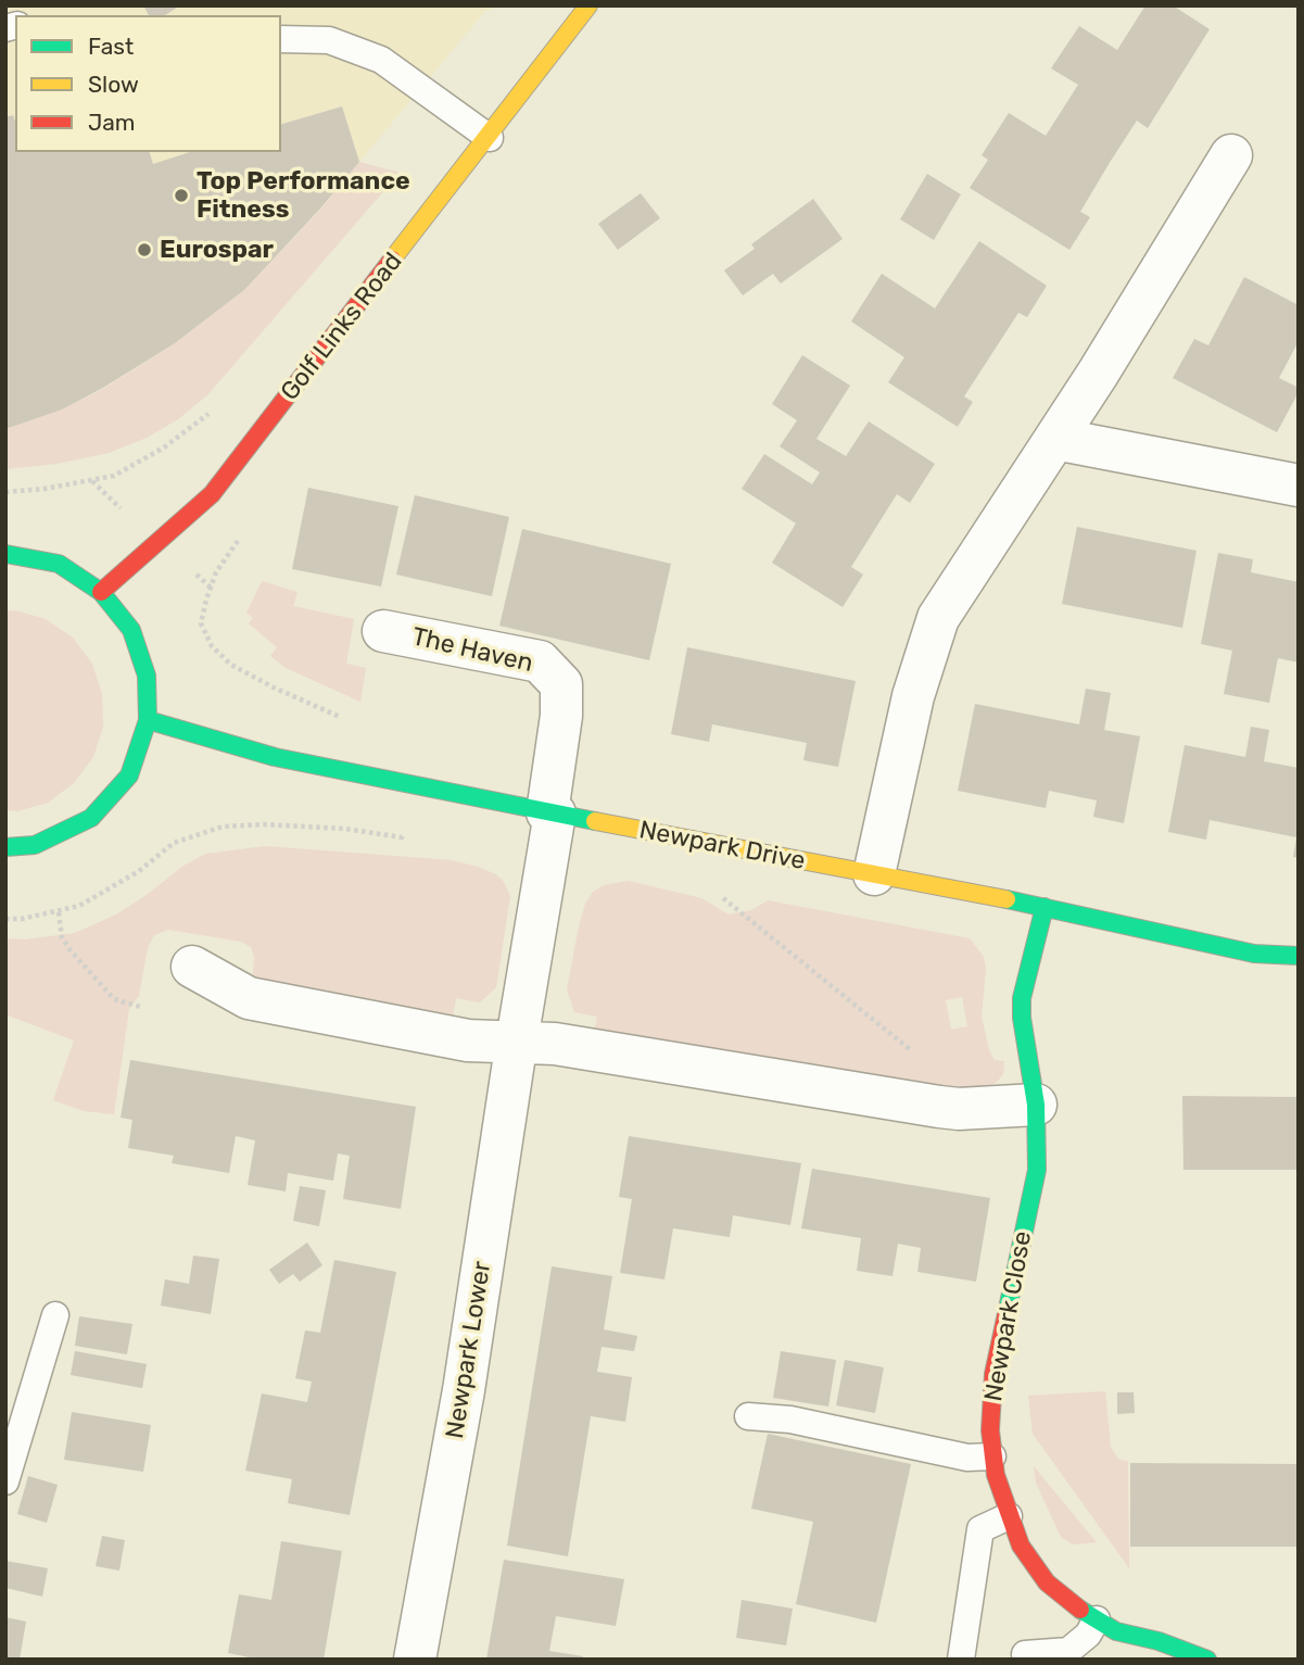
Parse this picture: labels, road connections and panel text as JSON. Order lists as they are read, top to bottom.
{
  "streets": {
    "street": [
      "Golf Links Road",
      "The Haven",
      "Newpark Drive",
      "Newpark Close",
      "Newpark Lower"
    ]
  },
  "crossings": [
    ["The Haven", "Newpark Drive"],
    ["The Haven", "Newpark Lower"],
    ["Newpark Drive", "Newpark Close"],
    ["Newpark Drive", "Newpark Lower"]
  ],
  "places": ["Top Performance Fitness", "Eurospar"],
  "legend": ["Fast", "Slow", "Jam"]
}
